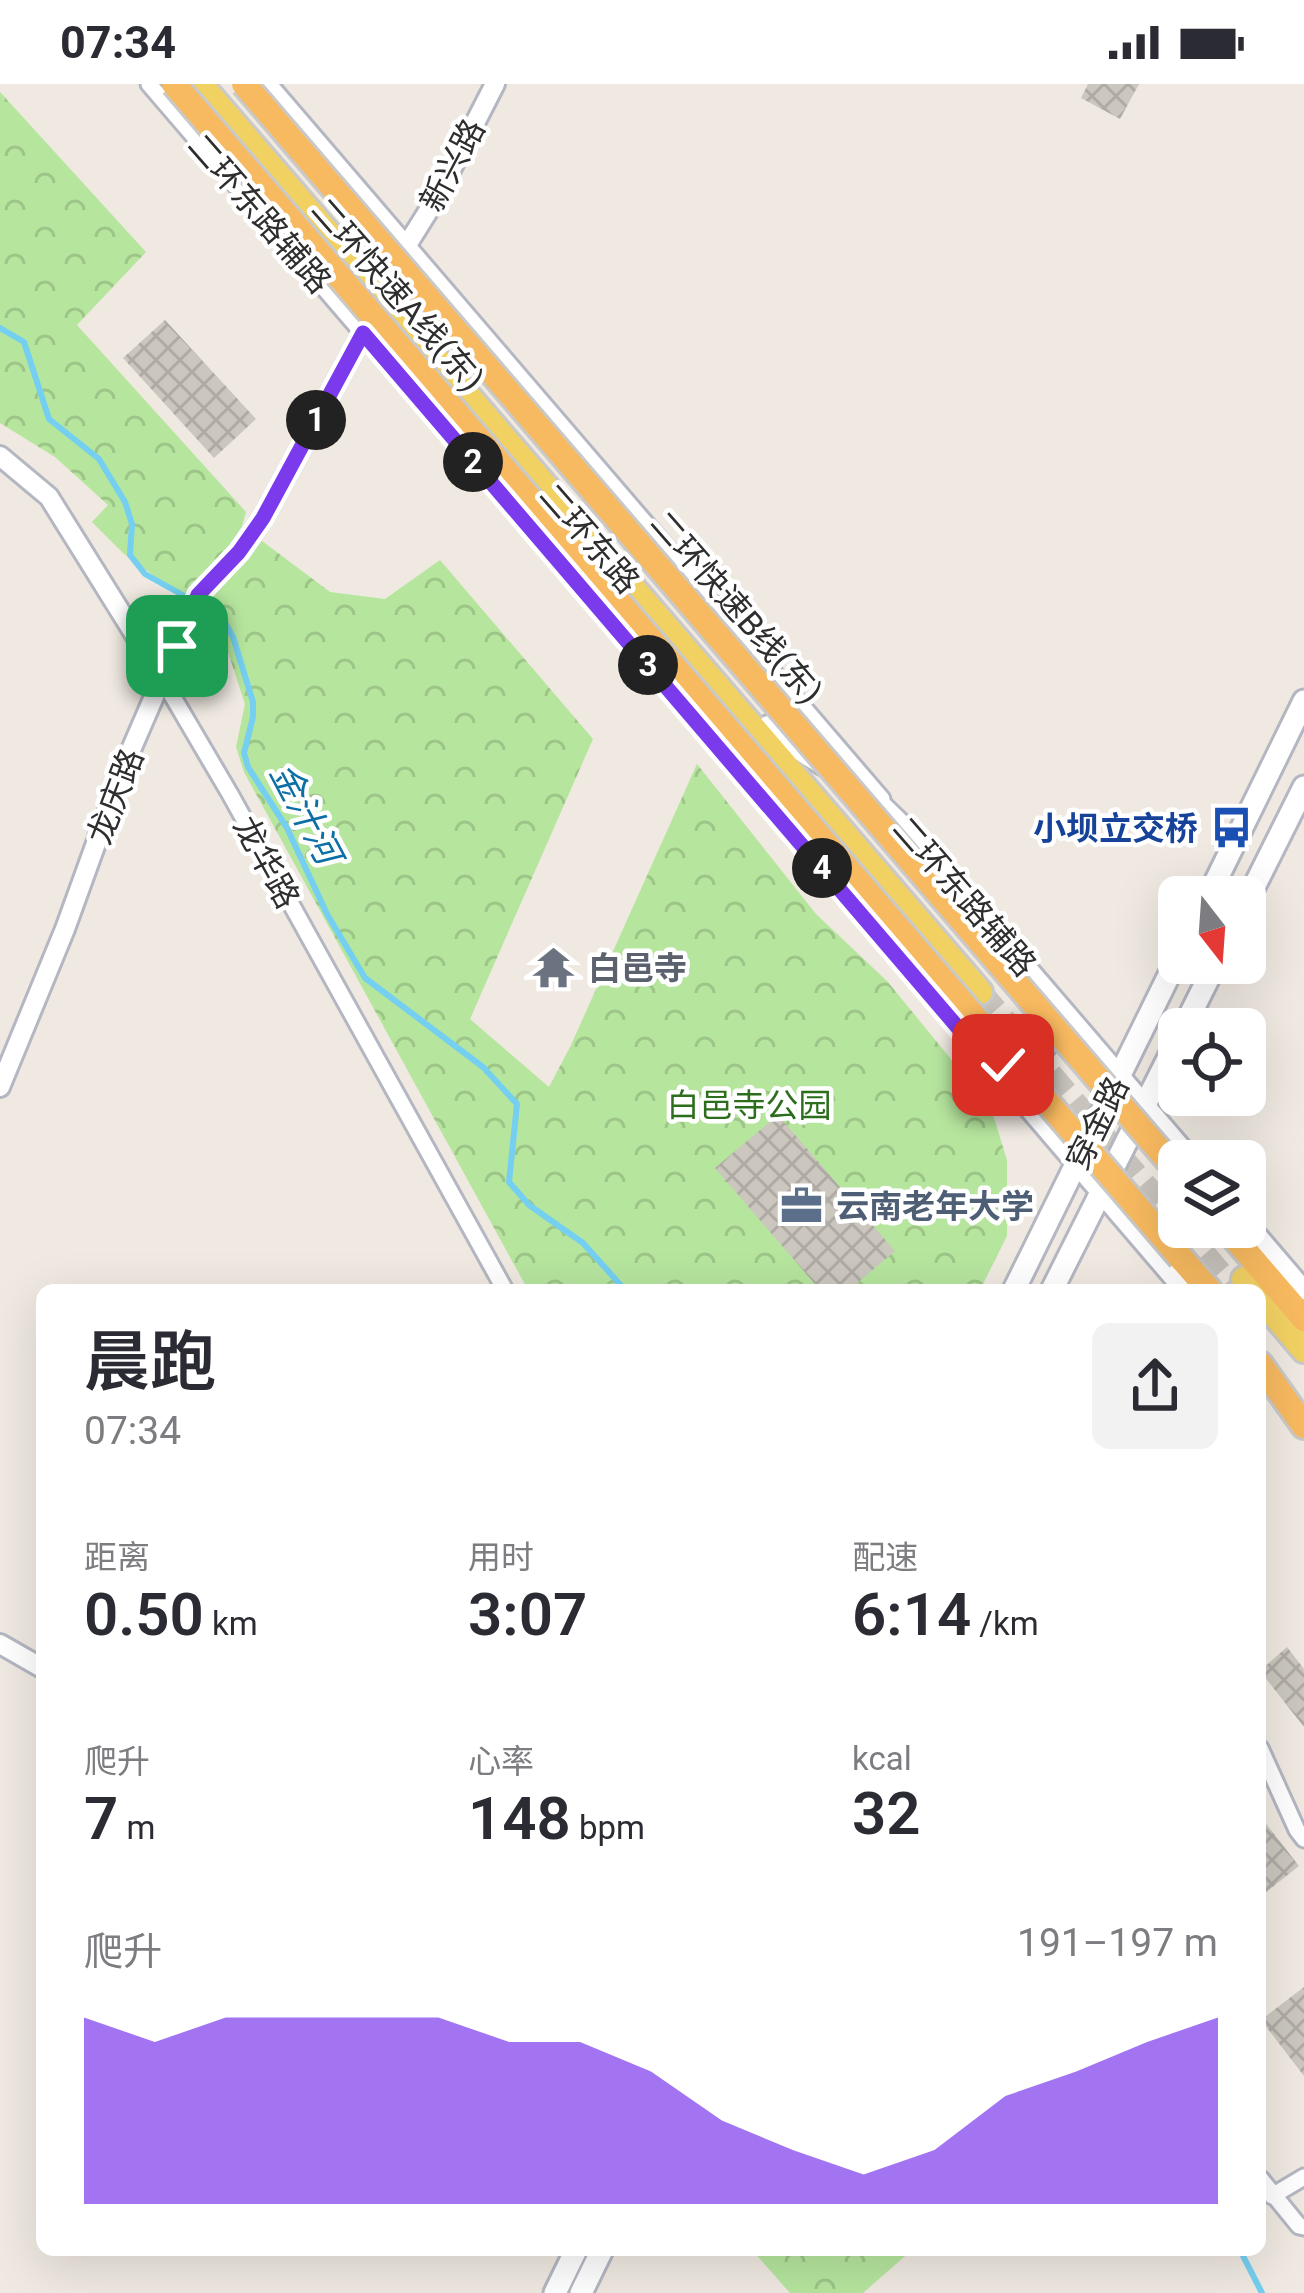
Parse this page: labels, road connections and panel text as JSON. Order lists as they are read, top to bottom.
{
  "streets": {
    "highway": ["二环快速A线(东)", "二环快速B线(东)"],
    "main road": ["二环东路", "穿金路"],
    "street": [
      "新兴路",
      "二环东路辅路",
      "龙庆路",
      "龙华路"
    ]
  },
  "crossings": [
    ["新兴路", "二环东路辅路"],
    ["二环东路辅路", "二环快速A线(东)"],
    ["二环东路辅路", "龙庆路"],
    ["二环东路辅路", "穿金路"],
    ["龙庆路", "龙华路"]
  ],
  "water": ["金汁河"],
  "parks": ["白邑寺公园"],
  "places": {
    "bus stop": ["小坝立交桥"],
    "temple": ["白邑寺"],
    "office": ["云南老年大学"]
  },
  "north": "bottom",
  "page": {
    "status": "07:34",
    "pins": [
      "1",
      "2",
      "3",
      "4"
    ],
    "heading": ["晨跑", "07:34"],
    "stats": [
      ["距离", "0.50 km"],
      ["用时", "3:07"],
      ["配速", "6:14 /km"],
      ["爬升", "7 m"],
      ["心率", "148 bpm"],
      ["kcal", "32"]
    ],
    "chart": ["爬升", "191–197 m"]
  }
}
